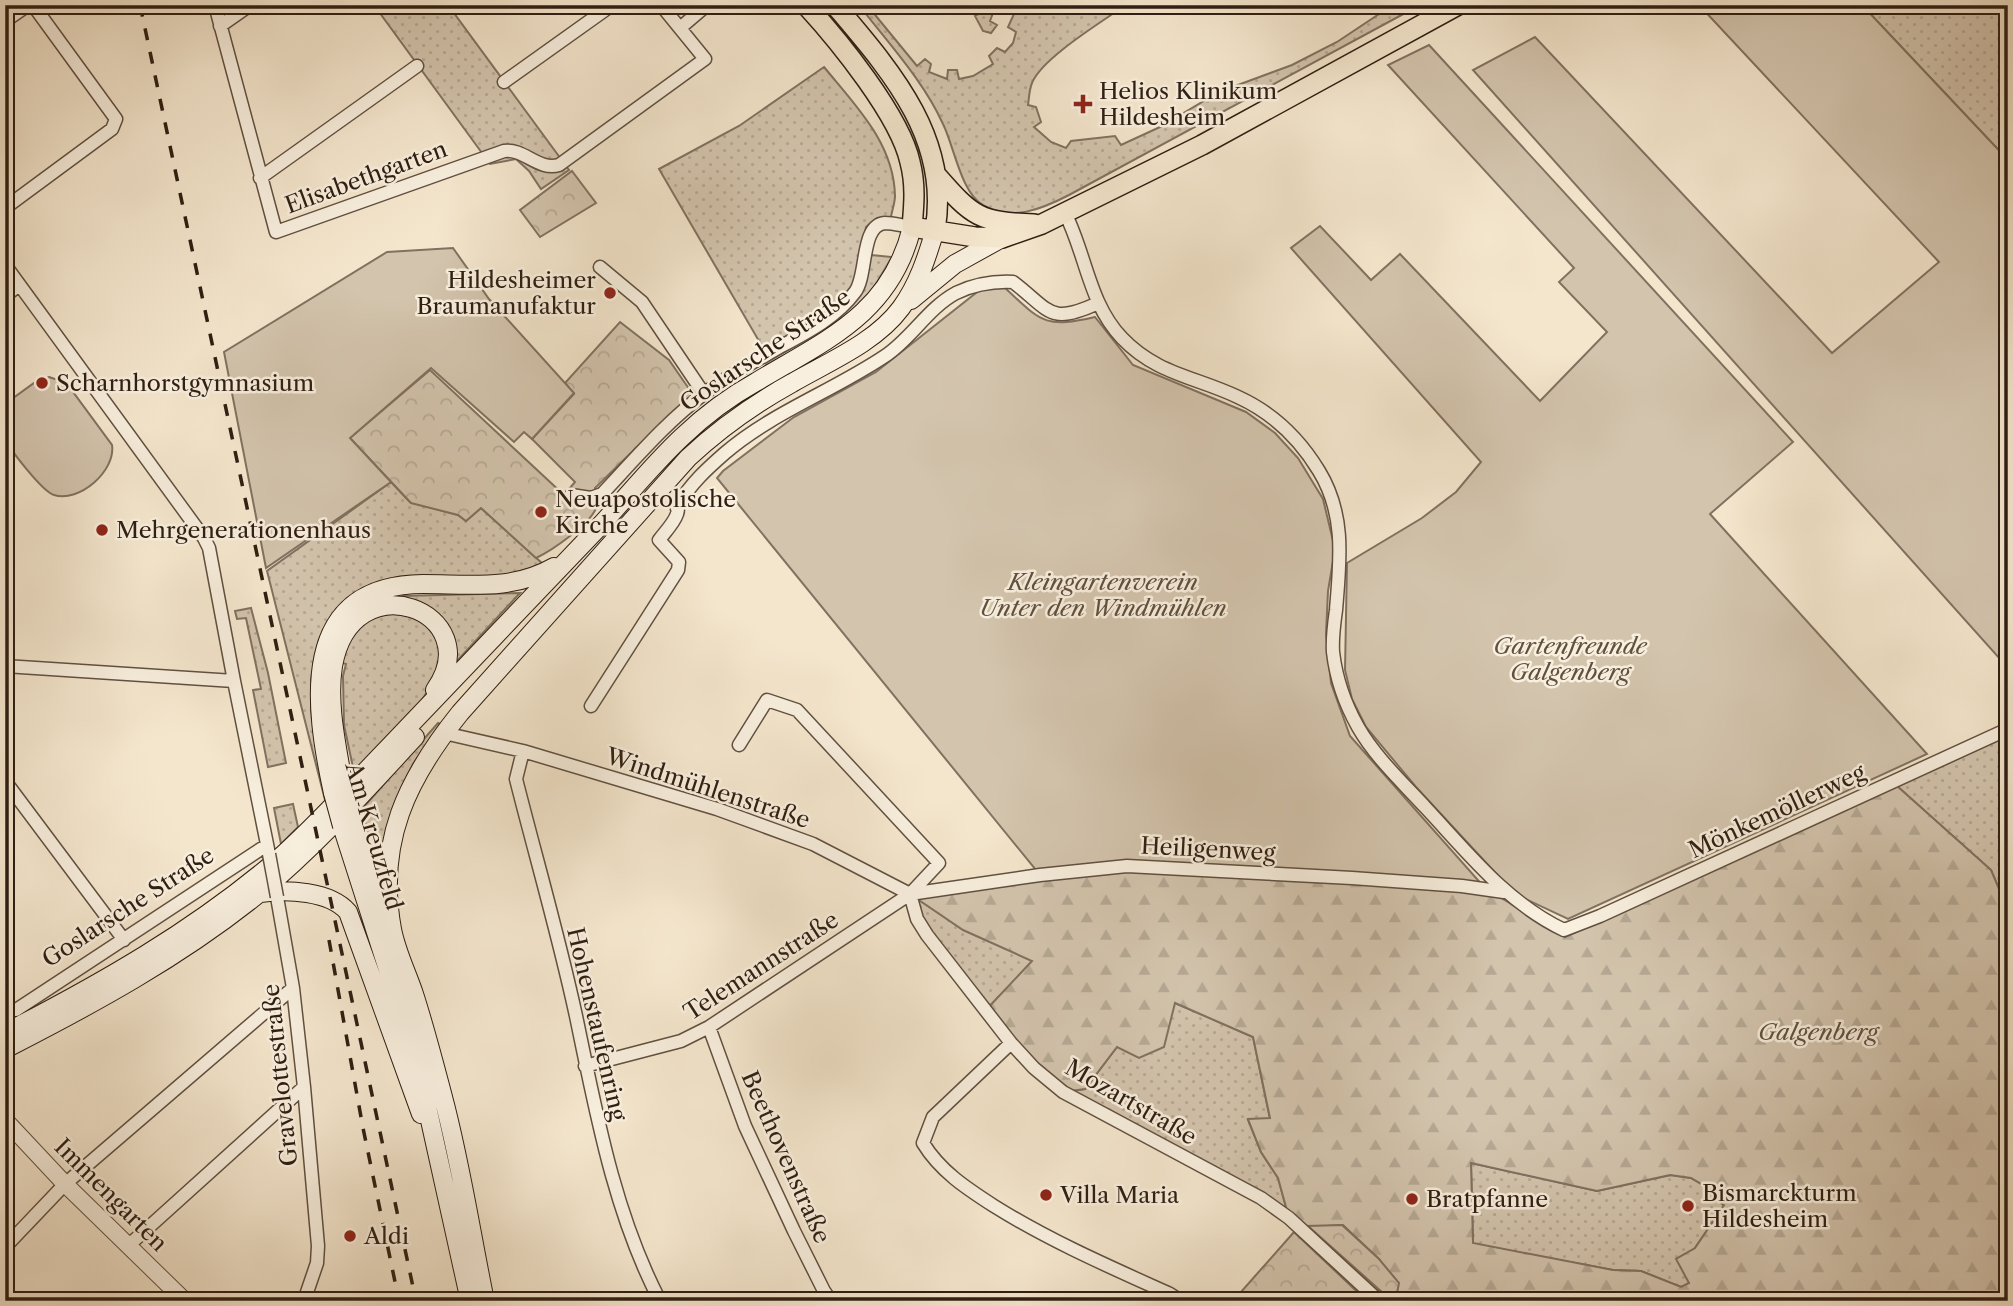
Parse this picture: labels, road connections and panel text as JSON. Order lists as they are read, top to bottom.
{
  "streets": {
    "main road": ["Goslarsche Straße", "Am Kreuzfeld"],
    "street": [
      "Elisabethgarten",
      "Windmühlenstraße",
      "Mönkemöllerweg",
      "Heiligenweg",
      "Telemannstraße",
      "Hohenstaufenring",
      "Gravelottestraße",
      "Mozartstraße",
      "Beethovenstraße",
      "Immengarten"
    ]
  },
  "crossings": [
    ["Goslarsche Straße", "Am Kreuzfeld"],
    ["Goslarsche Straße", "Gravelottestraße"],
    ["Windmühlenstraße", "Am Kreuzfeld"],
    ["Windmühlenstraße", "Heiligenweg"],
    ["Windmühlenstraße", "Telemannstraße"],
    ["Windmühlenstraße", "Hohenstaufenring"],
    ["Windmühlenstraße", "Mozartstraße"],
    ["Mönkemöllerweg", "Heiligenweg"],
    ["Heiligenweg", "Telemannstraße"],
    ["Heiligenweg", "Mozartstraße"],
    ["Telemannstraße", "Hohenstaufenring"],
    ["Telemannstraße", "Mozartstraße"],
    ["Telemannstraße", "Beethovenstraße"]
  ],
  "parks": ["Kleingartenverein Unter den Windmühlen", "Gartenfreunde Galgenberg", "Galgenberg"],
  "places": {
    "health": ["Helios Klinikum Hildesheim"],
    "other": [
      "Hildesheimer Braumanufaktur",
      "Scharnhorstgymnasium",
      "Neuapostolische Kirche",
      "Mehrgenerationenhaus",
      "Villa Maria",
      "Bratpfanne",
      "Bismarckturm Hildesheim",
      "Aldi"
    ]
  }
}
